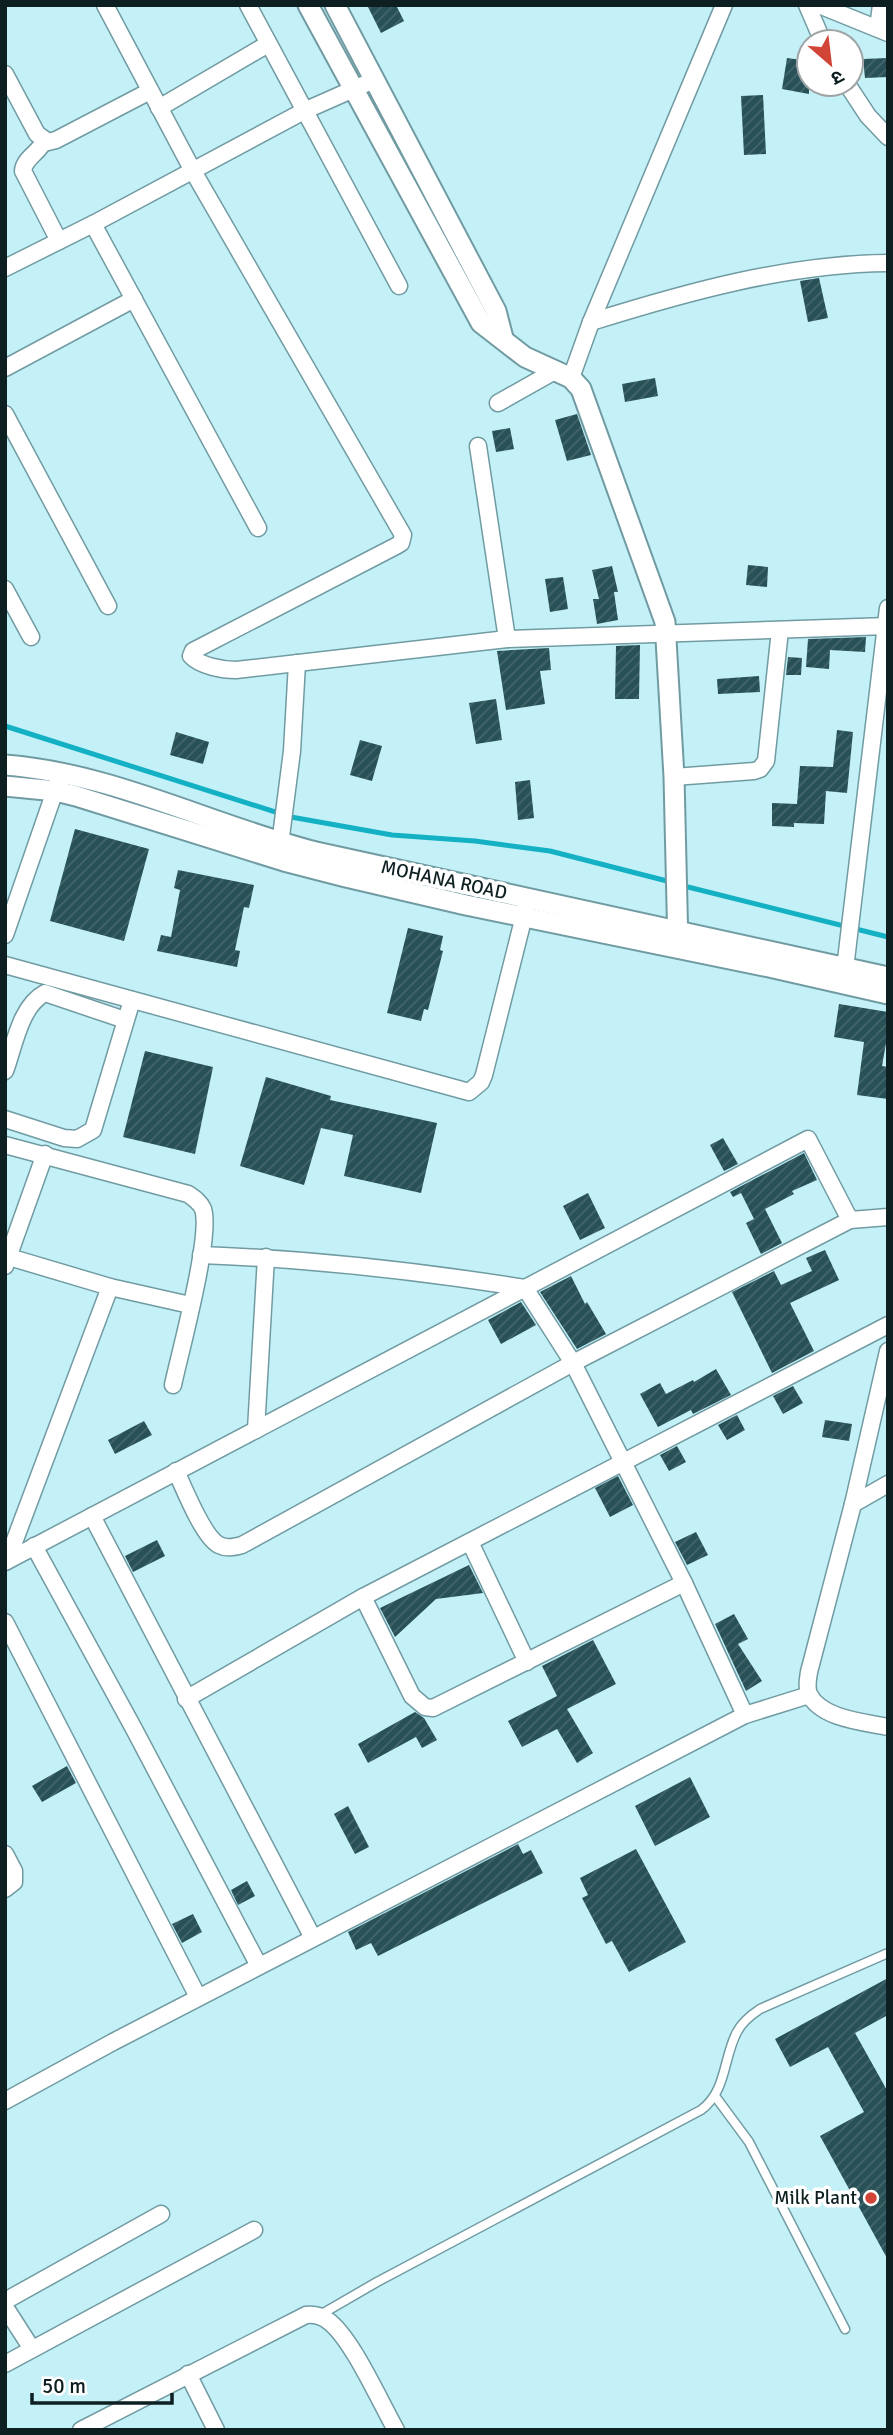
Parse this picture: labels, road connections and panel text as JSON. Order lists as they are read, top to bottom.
{
  "streets": {
    "street": ["MOHANA ROAD"]
  },
  "places": ["Milk Plant"],
  "scale_bar": "50 m",
  "north": "bottom right"
}
